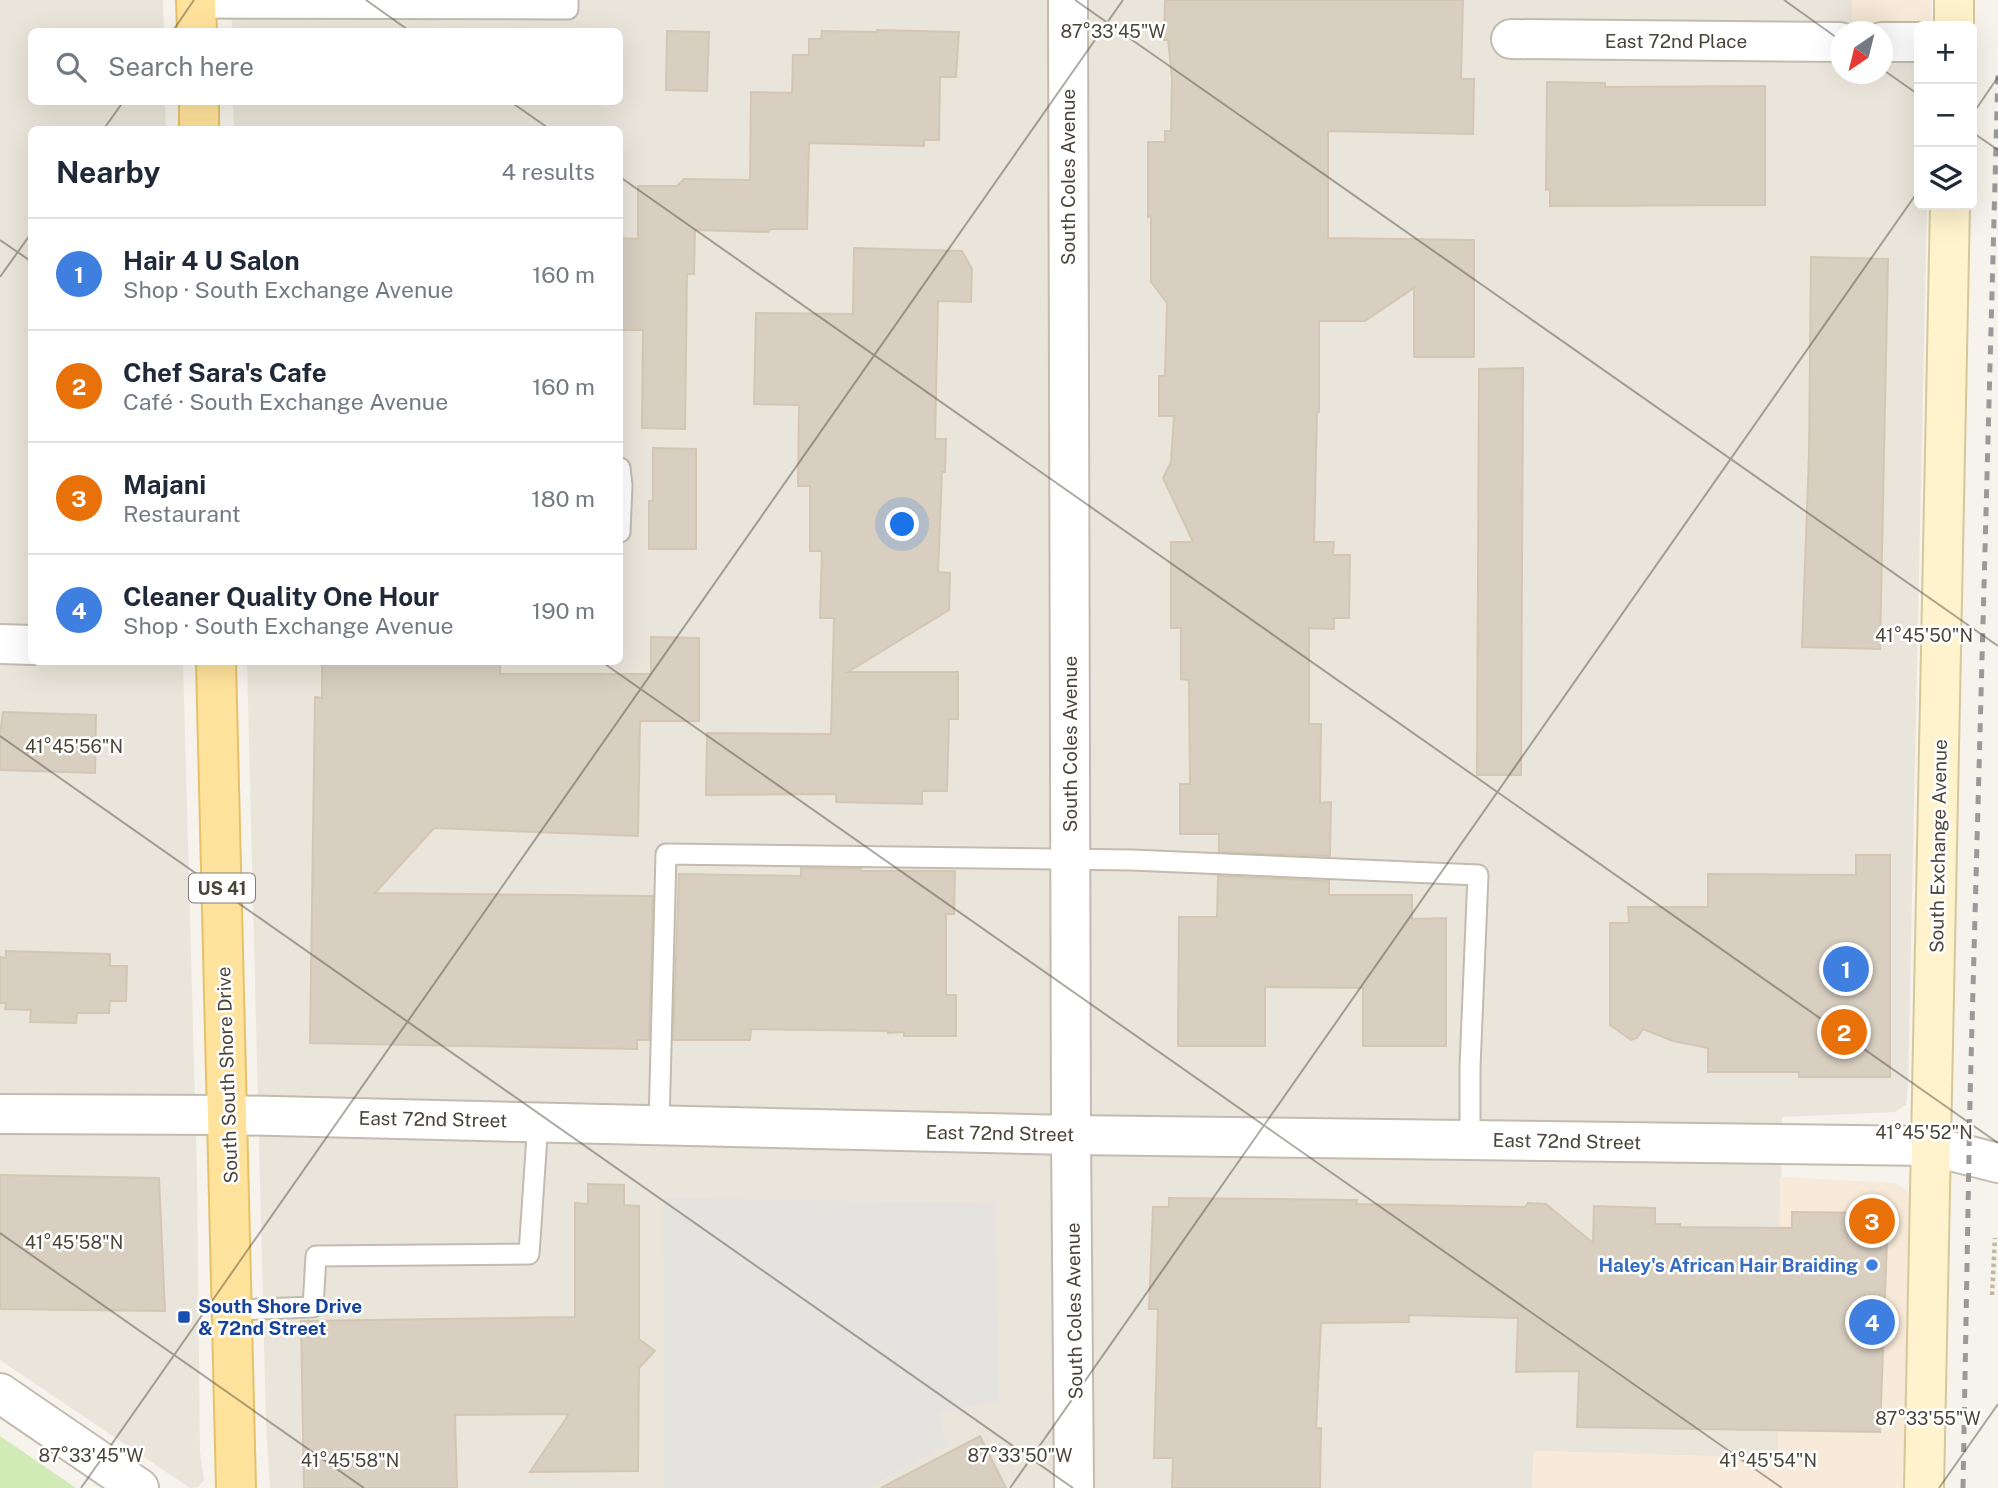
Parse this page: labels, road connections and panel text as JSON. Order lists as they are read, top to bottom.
{
  "streets": {
    "main road": ["South Exchange Avenue", "US 41", "South South Shore Drive"],
    "street": ["East 72nd Place", "South Coles Avenue", "East 72nd Street"]
  },
  "crossings": [
    ["South Coles Avenue", "East 72nd Street"],
    ["South Exchange Avenue", "East 72nd Street"],
    ["South South Shore Drive", "East 72nd Street"]
  ],
  "places": {
    "other": ["Haley's African Hair Braiding"],
    "transit": ["South Shore Drive & 72nd Street"]
  },
  "north": "bottom left",
  "page": {
    "map_buttons": ["+", "−"],
    "search": "Search here",
    "heading": ["Nearby", "4 results"],
    "list": [
      {
        "mark": "1",
        "name": "Hair 4 U Salon",
        "note": "Shop · South Exchange Avenue",
        "value": "160 m"
      },
      {
        "mark": "2",
        "name": "Chef Sara's Cafe",
        "note": "Café · South Exchange Avenue",
        "value": "160 m"
      },
      {
        "mark": "3",
        "name": "Majani",
        "note": "Restaurant",
        "value": "180 m"
      },
      {
        "mark": "4",
        "name": "Cleaner Quality One Hour",
        "note": "Shop · South Exchange Avenue",
        "value": "190 m"
      }
    ],
    "pins": [
      "1",
      "2",
      "3",
      "4"
    ]
  },
  "coordinates": [
    "87°33'45\"W",
    "41°45'50\"N",
    "41°45'56\"N",
    "41°45'52\"N",
    "41°45'58\"N",
    "87°33'55\"W",
    "87°33'50\"W",
    "41°45'54\"N"
  ]
}
